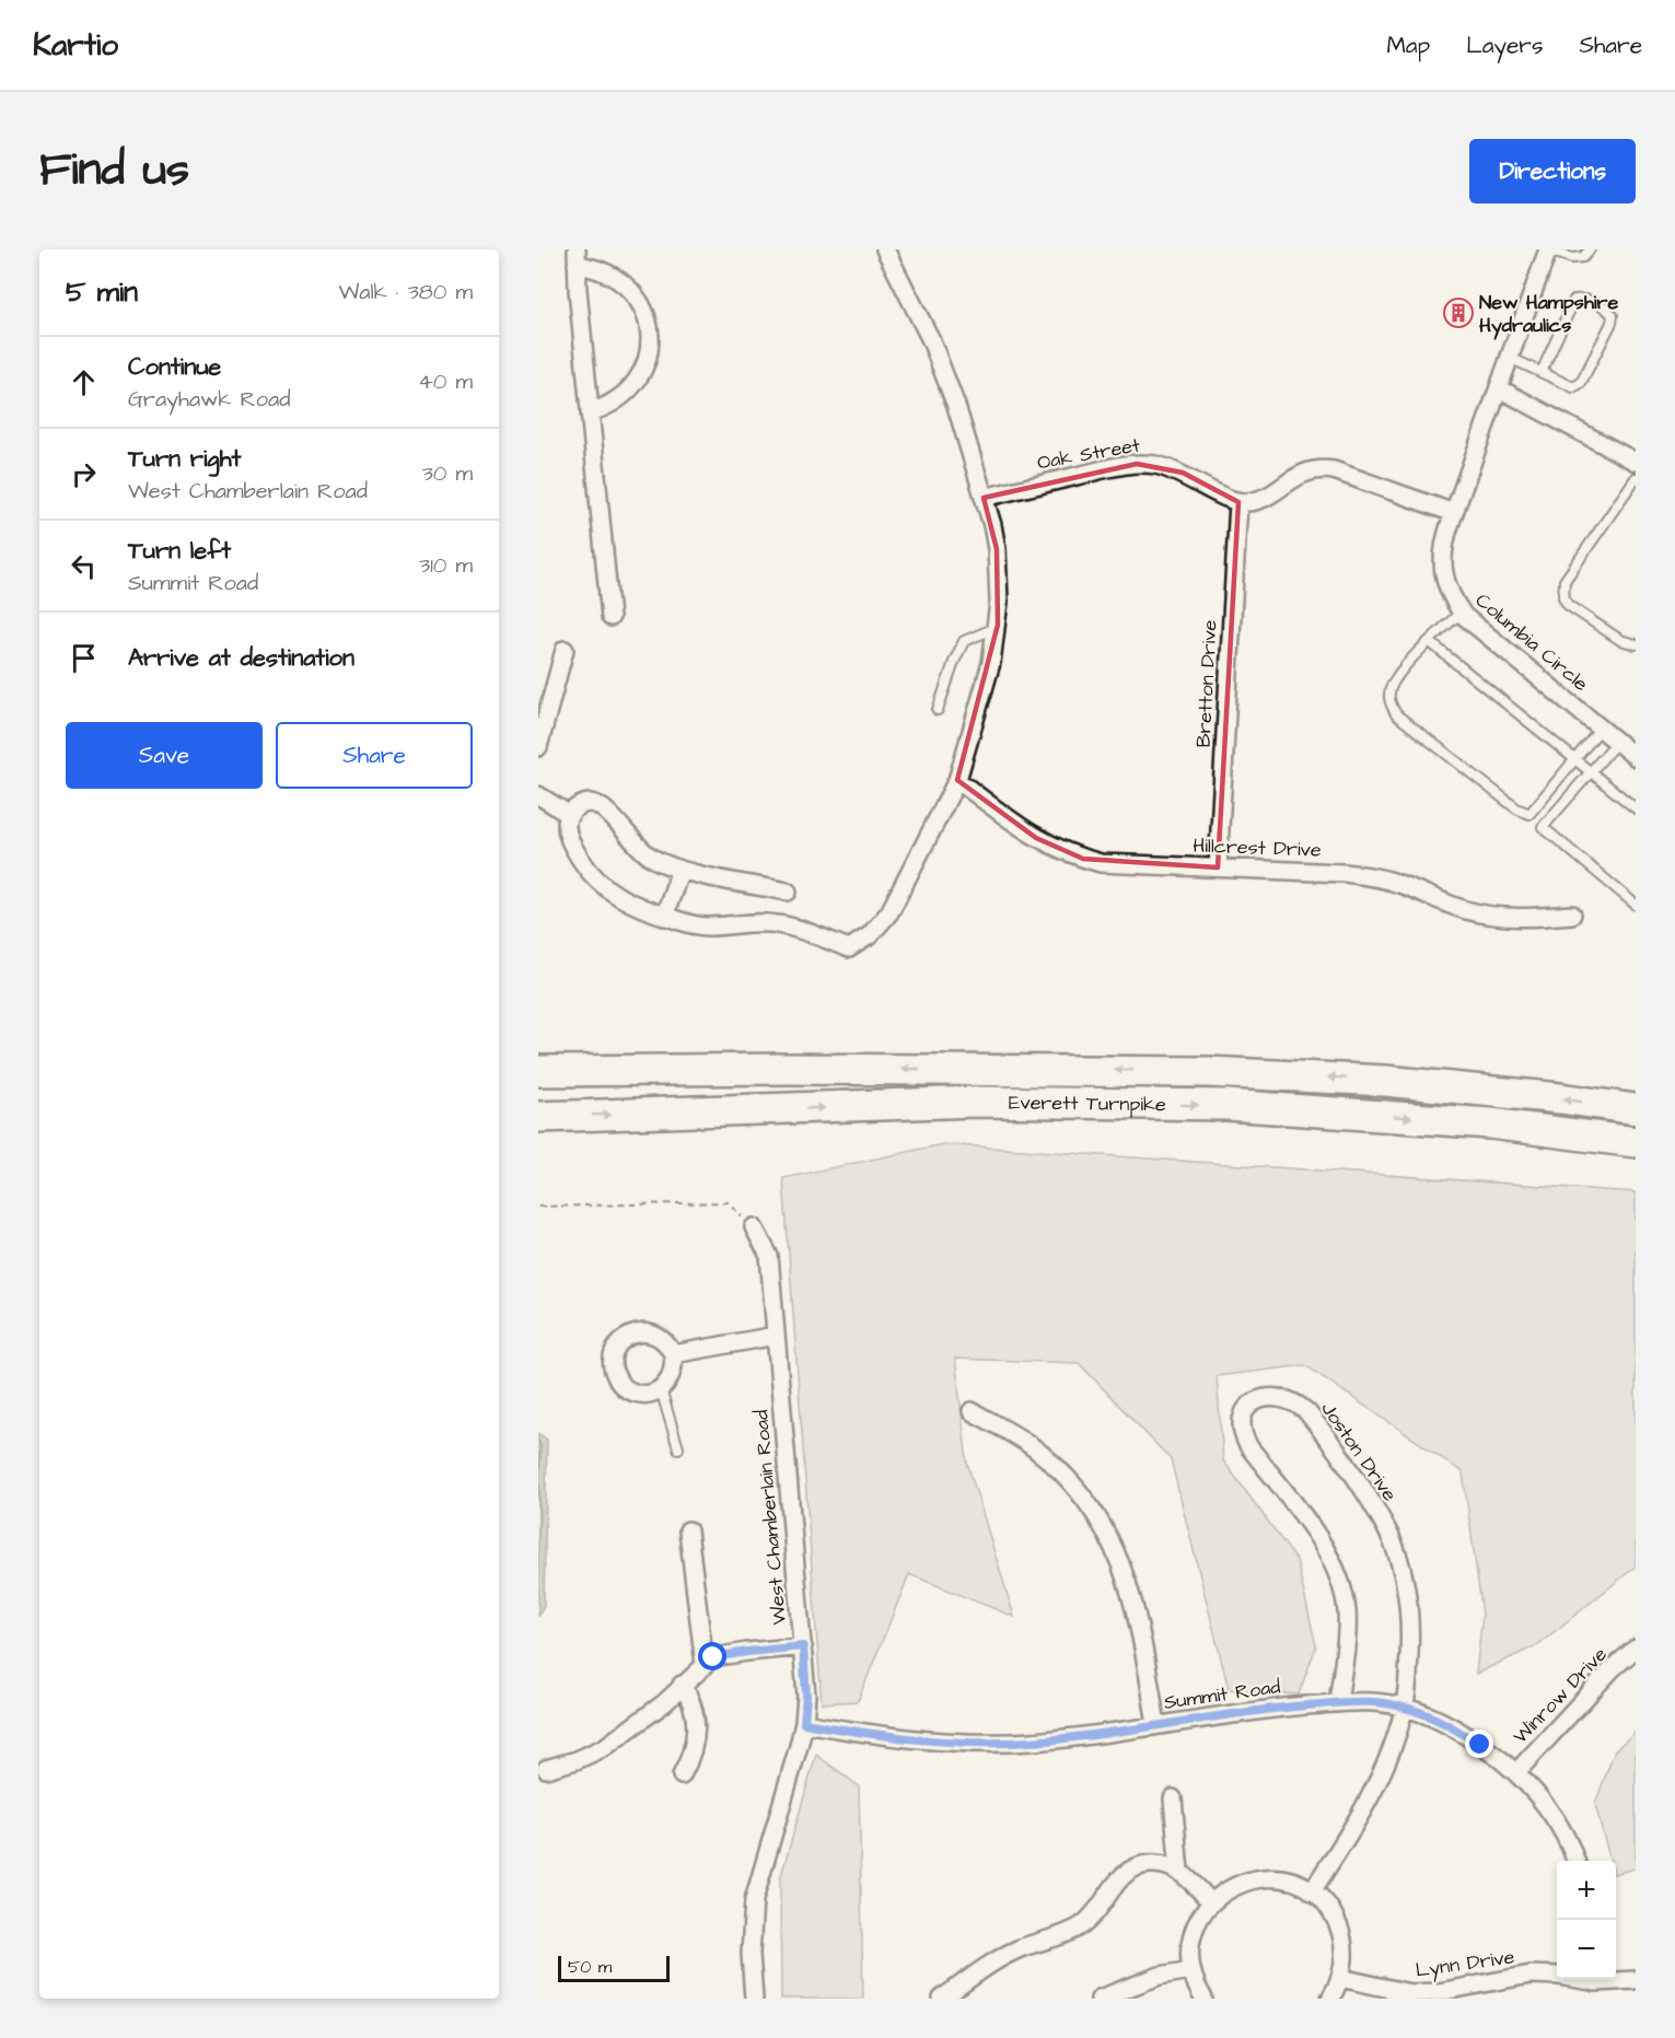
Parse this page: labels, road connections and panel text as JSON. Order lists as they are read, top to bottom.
{
  "streets": {
    "highway": ["Everett Turnpike"],
    "street": [
      "Oak Street",
      "Columbia Circle",
      "Bretton Drive",
      "Hillcrest Drive",
      "Joston Drive",
      "West Chamberlain Road",
      "Summit Road",
      "Winrow Drive",
      "Lynn Drive"
    ]
  },
  "crossings": [
    ["Oak Street", "Bretton Drive"],
    ["Bretton Drive", "Hillcrest Drive"],
    ["Joston Drive", "Summit Road"],
    ["West Chamberlain Road", "Summit Road"],
    ["Summit Road", "Winrow Drive"]
  ],
  "places": {
    "building": ["New Hampshire Hydraulics"]
  },
  "scale_bar": "50 m",
  "page": {
    "header": "Kartio",
    "nav": ["Map", "Layers", "Share"],
    "title": "Find us",
    "buttons": [
      "Directions",
      ["Save", "Share"]
    ],
    "heading": ["5 min", "Walk · 380 m"],
    "list": [
      ["Continue", "Grayhawk Road", "40 m"],
      ["Turn right", "West Chamberlain Road", "30 m"],
      ["Turn left", "Summit Road", "310 m"],
      "Arrive at destination"
    ],
    "map_buttons": ["+", "−"],
    "scale": "50 m"
  }
}
